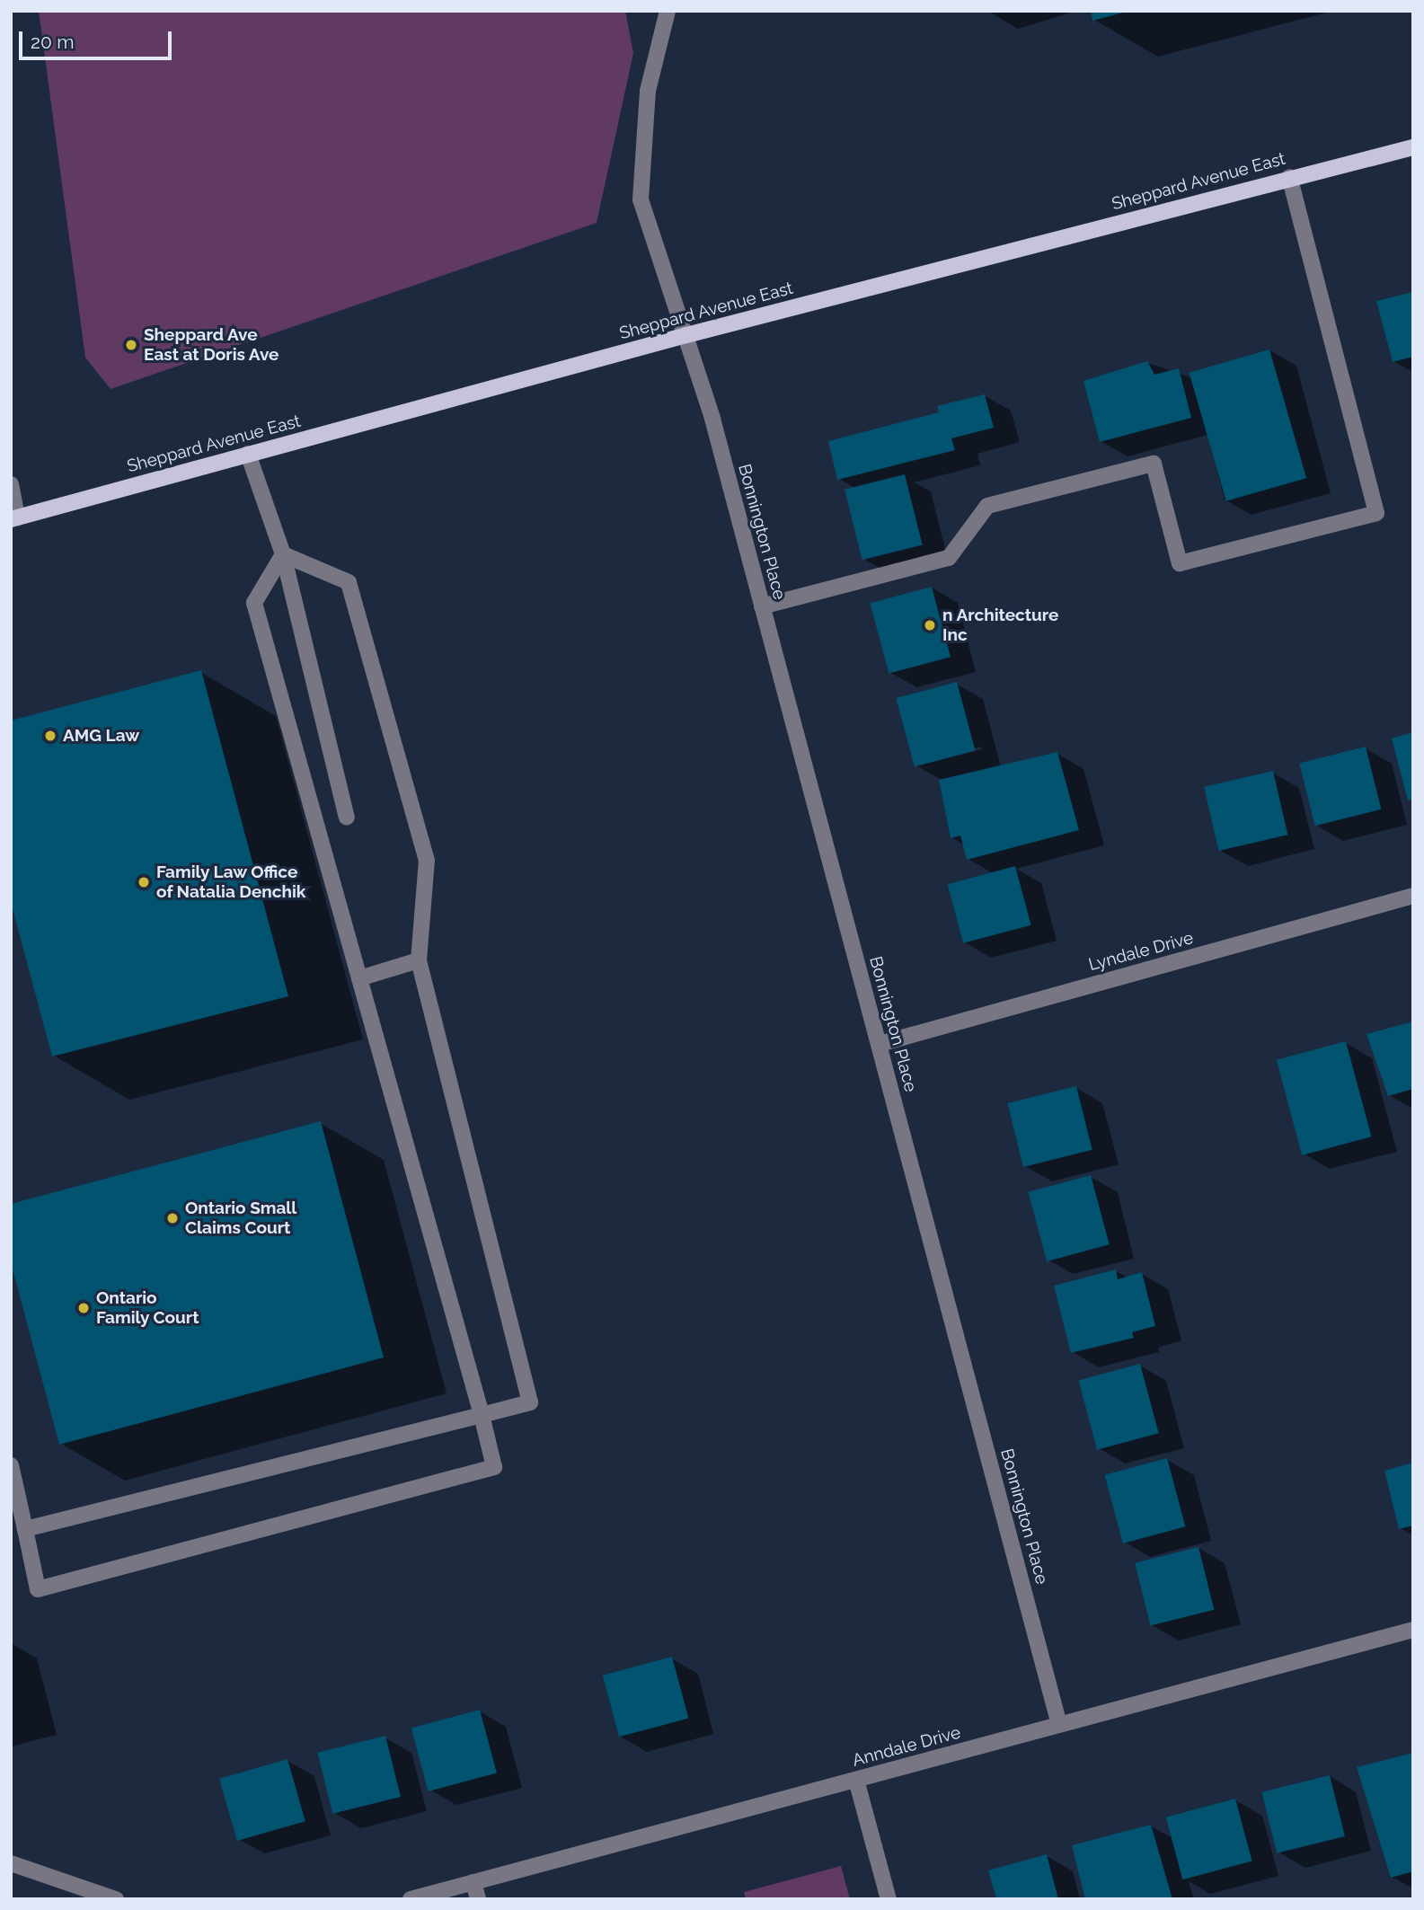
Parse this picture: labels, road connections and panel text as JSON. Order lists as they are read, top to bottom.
{
  "streets": {
    "main road": ["Sheppard Avenue East"],
    "street": ["Bonnington Place", "Lyndale Drive", "Anndale Drive"]
  },
  "crossings": [
    ["Sheppard Avenue East", "Bonnington Place"],
    ["Bonnington Place", "Lyndale Drive"],
    ["Bonnington Place", "Anndale Drive"]
  ],
  "places": [
    "Sheppard Ave East at Doris Ave",
    "n Architecture Inc",
    "AMG Law",
    "Family Law Office of Natalia Denchik",
    "Ontario Small Claims Court",
    "Ontario Family Court"
  ],
  "scale_bar": "20 m"
}
